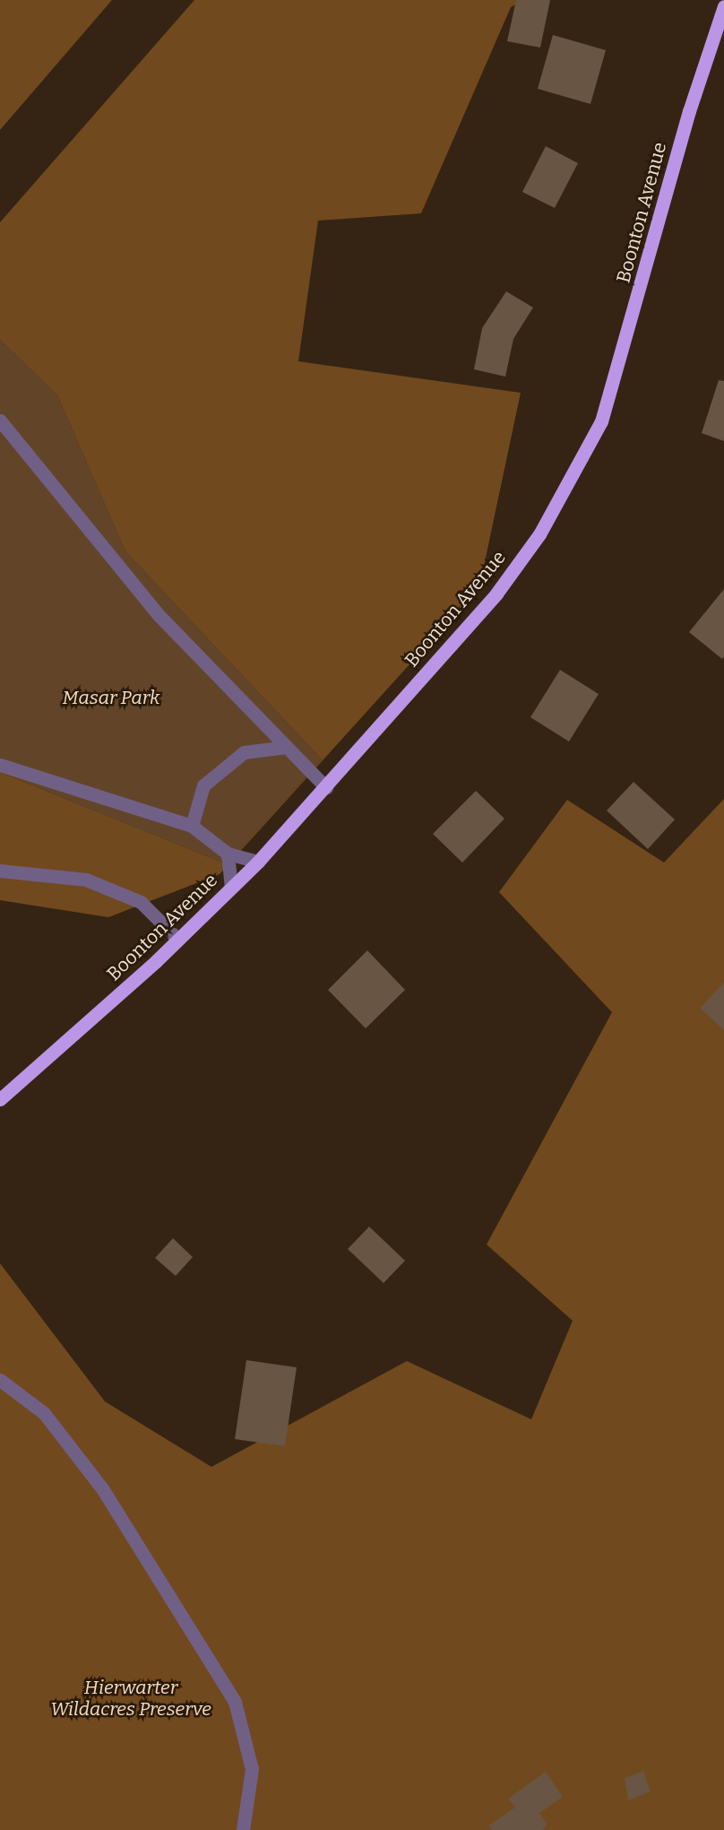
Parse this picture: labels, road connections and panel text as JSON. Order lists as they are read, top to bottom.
{
  "streets": {
    "main road": ["Boonton Avenue"]
  },
  "parks": ["Masar Park", "Hierwarter Wildacres Preserve"]
}
